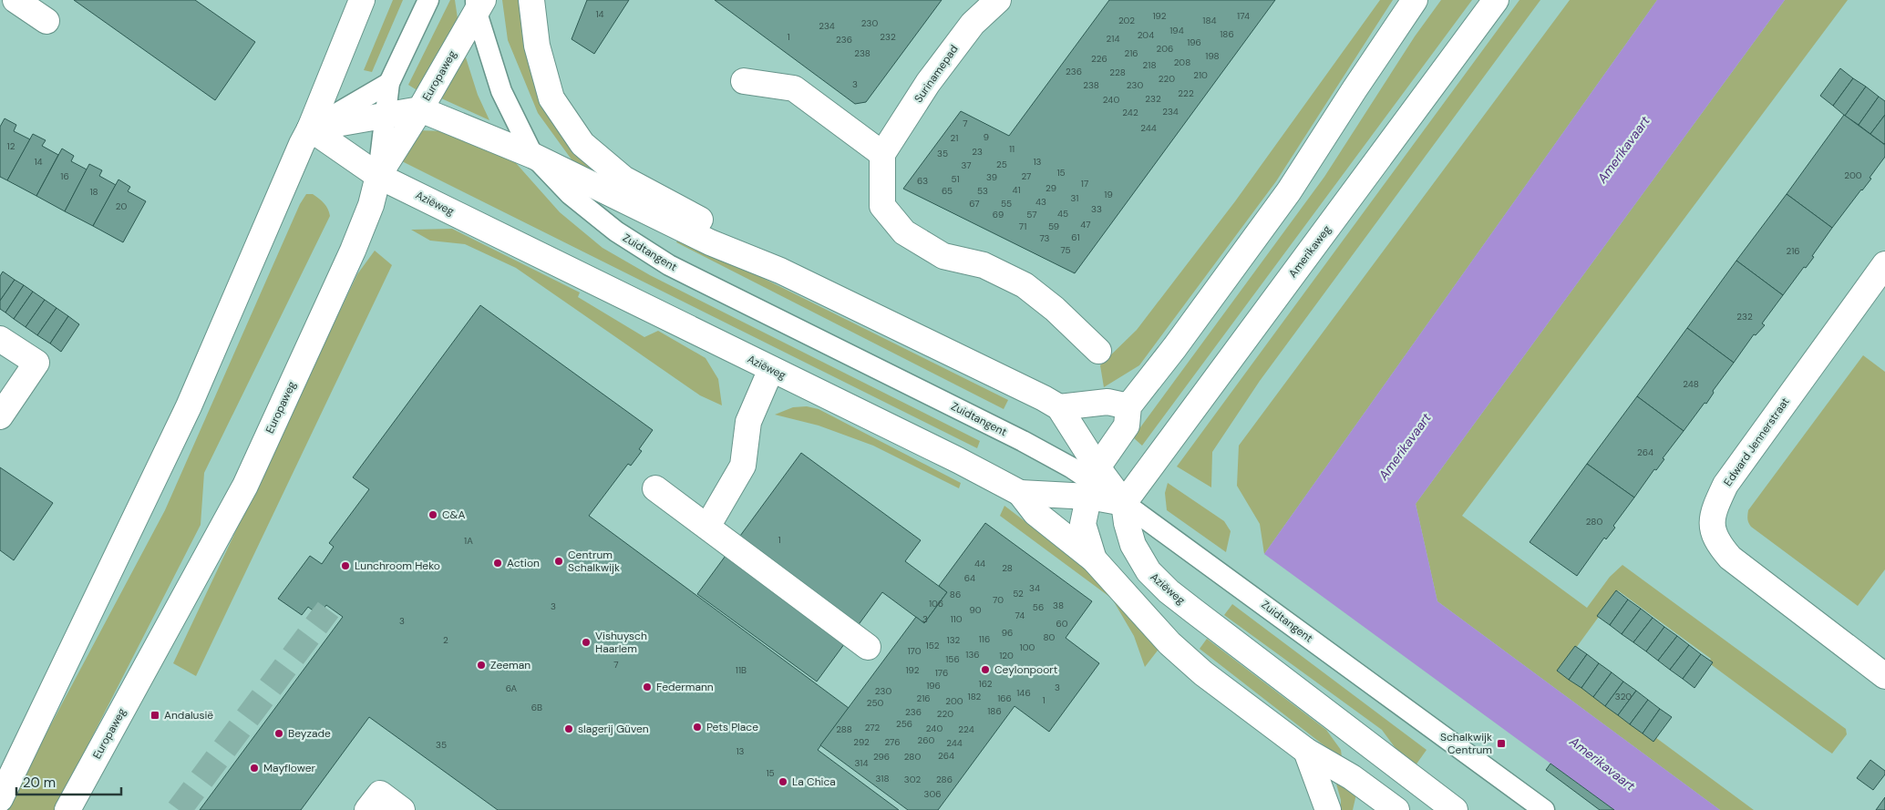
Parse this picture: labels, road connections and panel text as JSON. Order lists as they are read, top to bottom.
{
  "streets": {
    "main road": [
      "Surinamepad",
      "Europaweg",
      "Aziëweg",
      "Amerikaweg",
      "Edward Jennerstraat"
    ],
    "lane": ["Zuidtangent"]
  },
  "crossings": [
    ["Europaweg", "Aziëweg"],
    ["Europaweg", "Zuidtangent"],
    ["Aziëweg", "Amerikaweg"],
    ["Aziëweg", "Zuidtangent"],
    ["Amerikaweg", "Zuidtangent"]
  ],
  "water": ["Amerikavaart"],
  "places": {
    "other": [
      "C&A",
      "Centrum Schalkwijk",
      "Action",
      "Lunchroom Heko",
      "Vishuysch Haarlem",
      "Zeeman",
      "Ceylonpoort",
      "Federmann",
      "Pets Place",
      "slagerij Güven",
      "Beyzade",
      "Mayflower",
      "La Chica"
    ],
    "transit": ["Andalusië", "Schalkwijk Centrum"]
  },
  "house_numbers": [
    "14",
    "192",
    "174",
    "202",
    "184",
    "230",
    "234",
    "194",
    "186",
    "204",
    "1",
    "232",
    "214",
    "236",
    "196",
    "206",
    "238",
    "216",
    "198",
    "226",
    "208",
    "218",
    "236",
    "228",
    "210",
    "220",
    "3",
    "238",
    "230",
    "222",
    "232",
    "240",
    "234",
    "242",
    "7",
    "244",
    "9",
    "21",
    "12",
    "11",
    "23",
    "35",
    "14",
    "13",
    "25",
    "37",
    "15",
    "200",
    "16",
    "27",
    "39",
    "51",
    "63",
    "17",
    "29",
    "41",
    "65",
    "53",
    "18",
    "19",
    "31",
    "43",
    "67",
    "55",
    "20",
    "33",
    "45",
    "69",
    "57",
    "47",
    "71",
    "59",
    "61",
    "73",
    "75",
    "216",
    "232",
    "248",
    "264",
    "280",
    "1",
    "1A",
    "44",
    "28",
    "64",
    "34",
    "52",
    "86",
    "70",
    "106",
    "38",
    "3",
    "56",
    "90",
    "74",
    "3",
    "110",
    "3",
    "60",
    "96",
    "80",
    "116",
    "2",
    "132",
    "152",
    "100",
    "170",
    "136",
    "120",
    "156",
    "7",
    "11B",
    "192",
    "176",
    "162",
    "196",
    "3",
    "6A",
    "230",
    "146",
    "182",
    "320",
    "216",
    "166",
    "1",
    "200",
    "250",
    "6B",
    "186",
    "236",
    "220",
    "256",
    "272",
    "240",
    "288",
    "224",
    "260",
    "292",
    "276",
    "244",
    "35",
    "13",
    "264",
    "296",
    "280",
    "314",
    "15",
    "318",
    "302",
    "286",
    "306"
  ],
  "scale_bar": "20 m"
}
